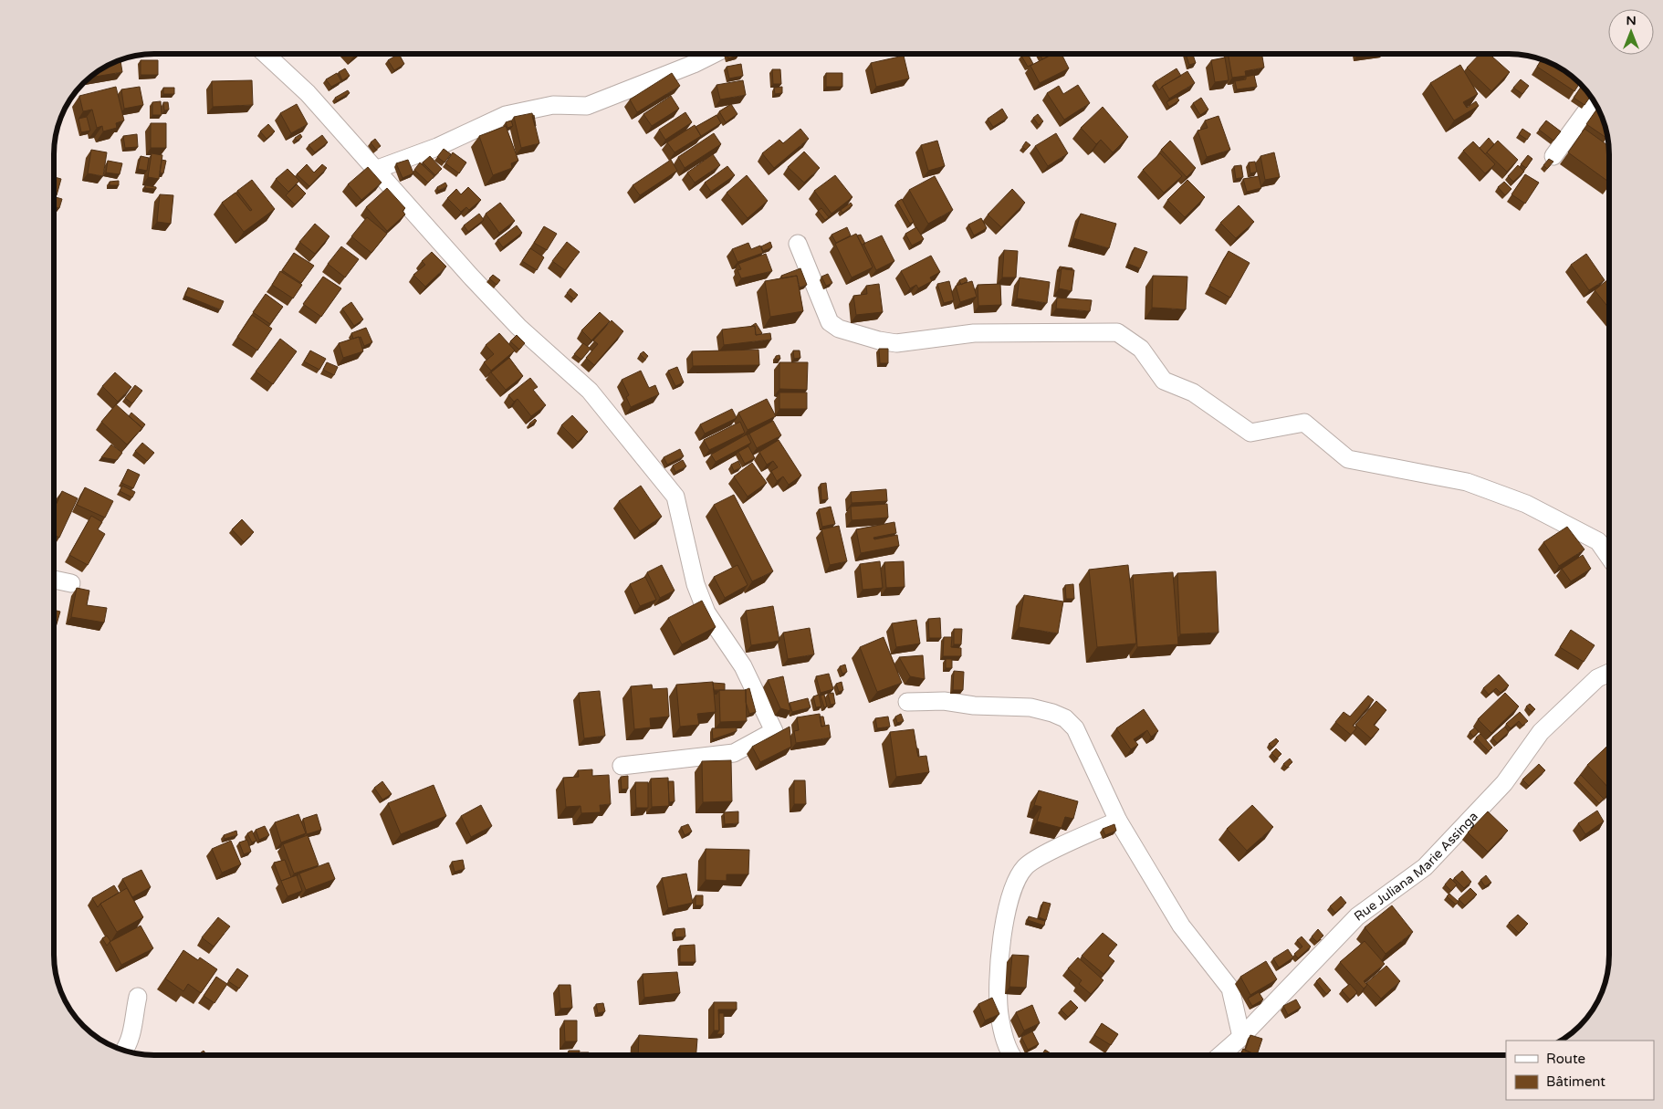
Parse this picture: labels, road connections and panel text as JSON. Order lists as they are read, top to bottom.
{
  "streets": {
    "street": ["Rue Juliana Marie Assinga"]
  },
  "legend": ["Route", "Bâtiment"],
  "north": "top"
}
